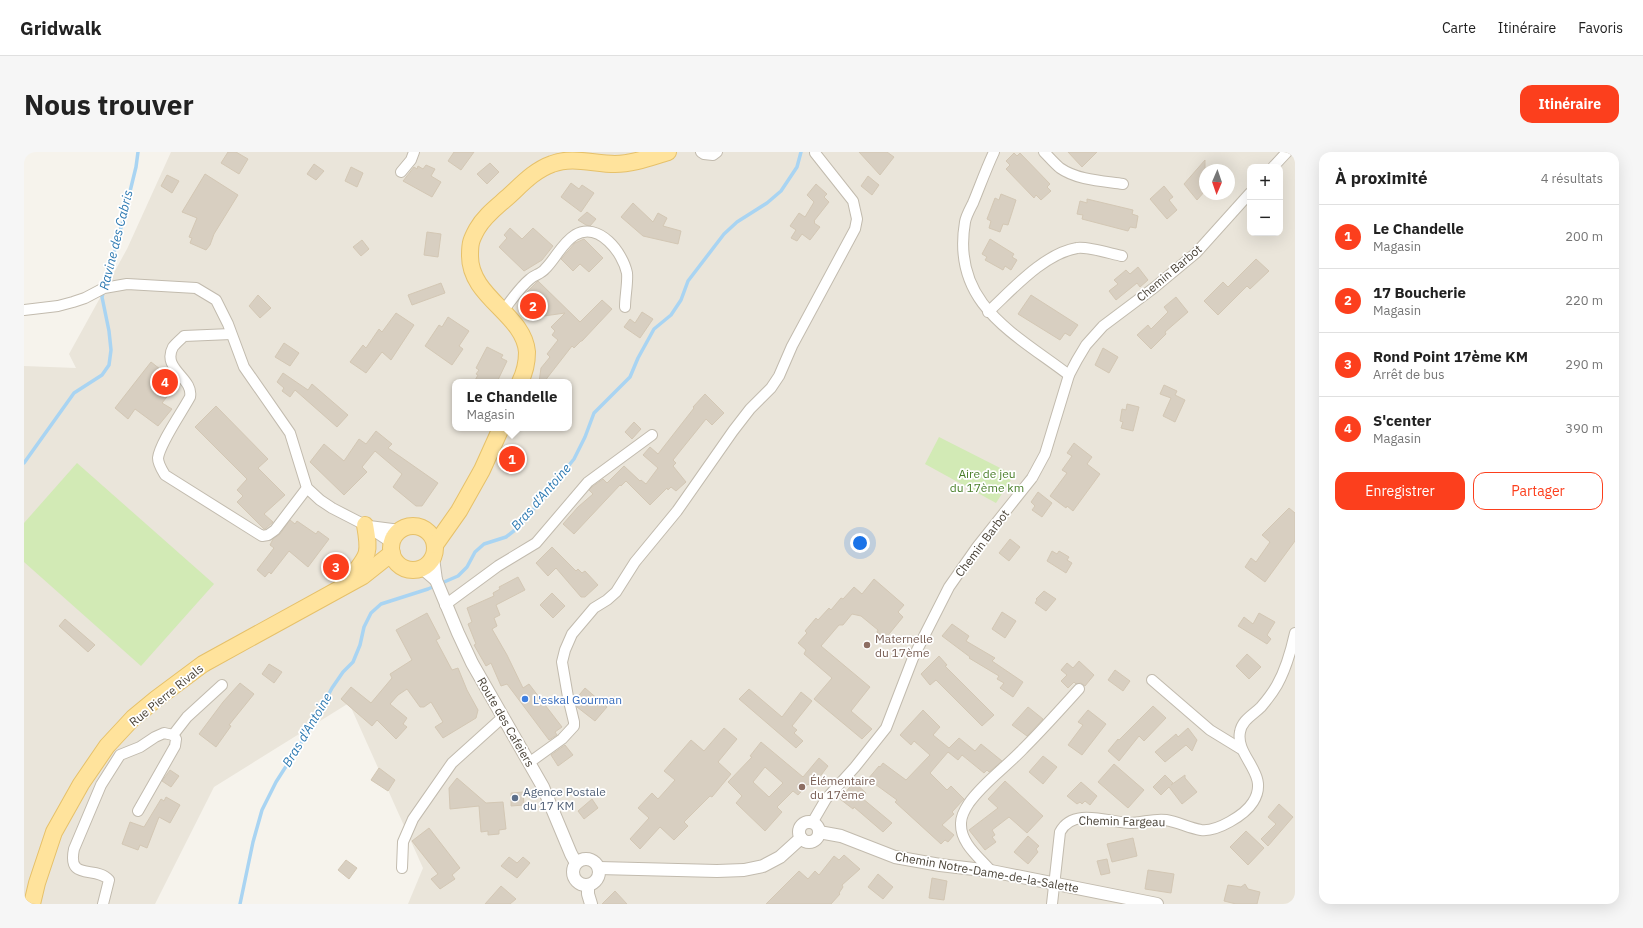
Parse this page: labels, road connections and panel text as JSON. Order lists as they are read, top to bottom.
{
  "streets": {
    "main road": ["Rue Pierre Rivals"],
    "street": [
      "Chemin Barbot",
      "Route des Cafeiers",
      "Chemin Fargeau",
      "Chemin Notre-Dame-de-la-Salette"
    ]
  },
  "crossings": [
    ["Chemin Barbot", "Chemin Notre-Dame-de-la-Salette"],
    ["Rue Pierre Rivals", "Route des Cafeiers"],
    ["Chemin Fargeau", "Chemin Notre-Dame-de-la-Salette"]
  ],
  "water": ["Ravine des Cabris", "Bras d'Antoine"],
  "parks": ["Aire de jeu du 17ème km"],
  "places": [
    "Maternelle du 17ème",
    "L'eskal Gourman",
    "Élémentaire du 17ème",
    "Agence Postale du 17 KM"
  ],
  "north": "bottom",
  "page": {
    "header": "Gridwalk",
    "nav": ["Carte", "Itinéraire", "Favoris"],
    "buttons": [
      "Itinéraire",
      ["Enregistrer", "Partager"]
    ],
    "title": "Nous trouver",
    "heading": ["À proximité", "4 résultats"],
    "map_buttons": ["+", "−"],
    "list": [
      {
        "mark": "1",
        "name": "Le Chandelle",
        "note": "Magasin",
        "value": "200 m"
      },
      {
        "mark": "2",
        "name": "17 Boucherie",
        "note": "Magasin",
        "value": "220 m"
      },
      {
        "mark": "3",
        "name": "Rond Point 17ème KM",
        "note": "Arrêt de bus",
        "value": "290 m"
      },
      {
        "mark": "4",
        "name": "S'center",
        "note": "Magasin",
        "value": "390 m"
      }
    ],
    "pins": [
      "2",
      "4",
      "1",
      "3"
    ],
    "popup": ["Le Chandelle", "Magasin"]
  }
}
